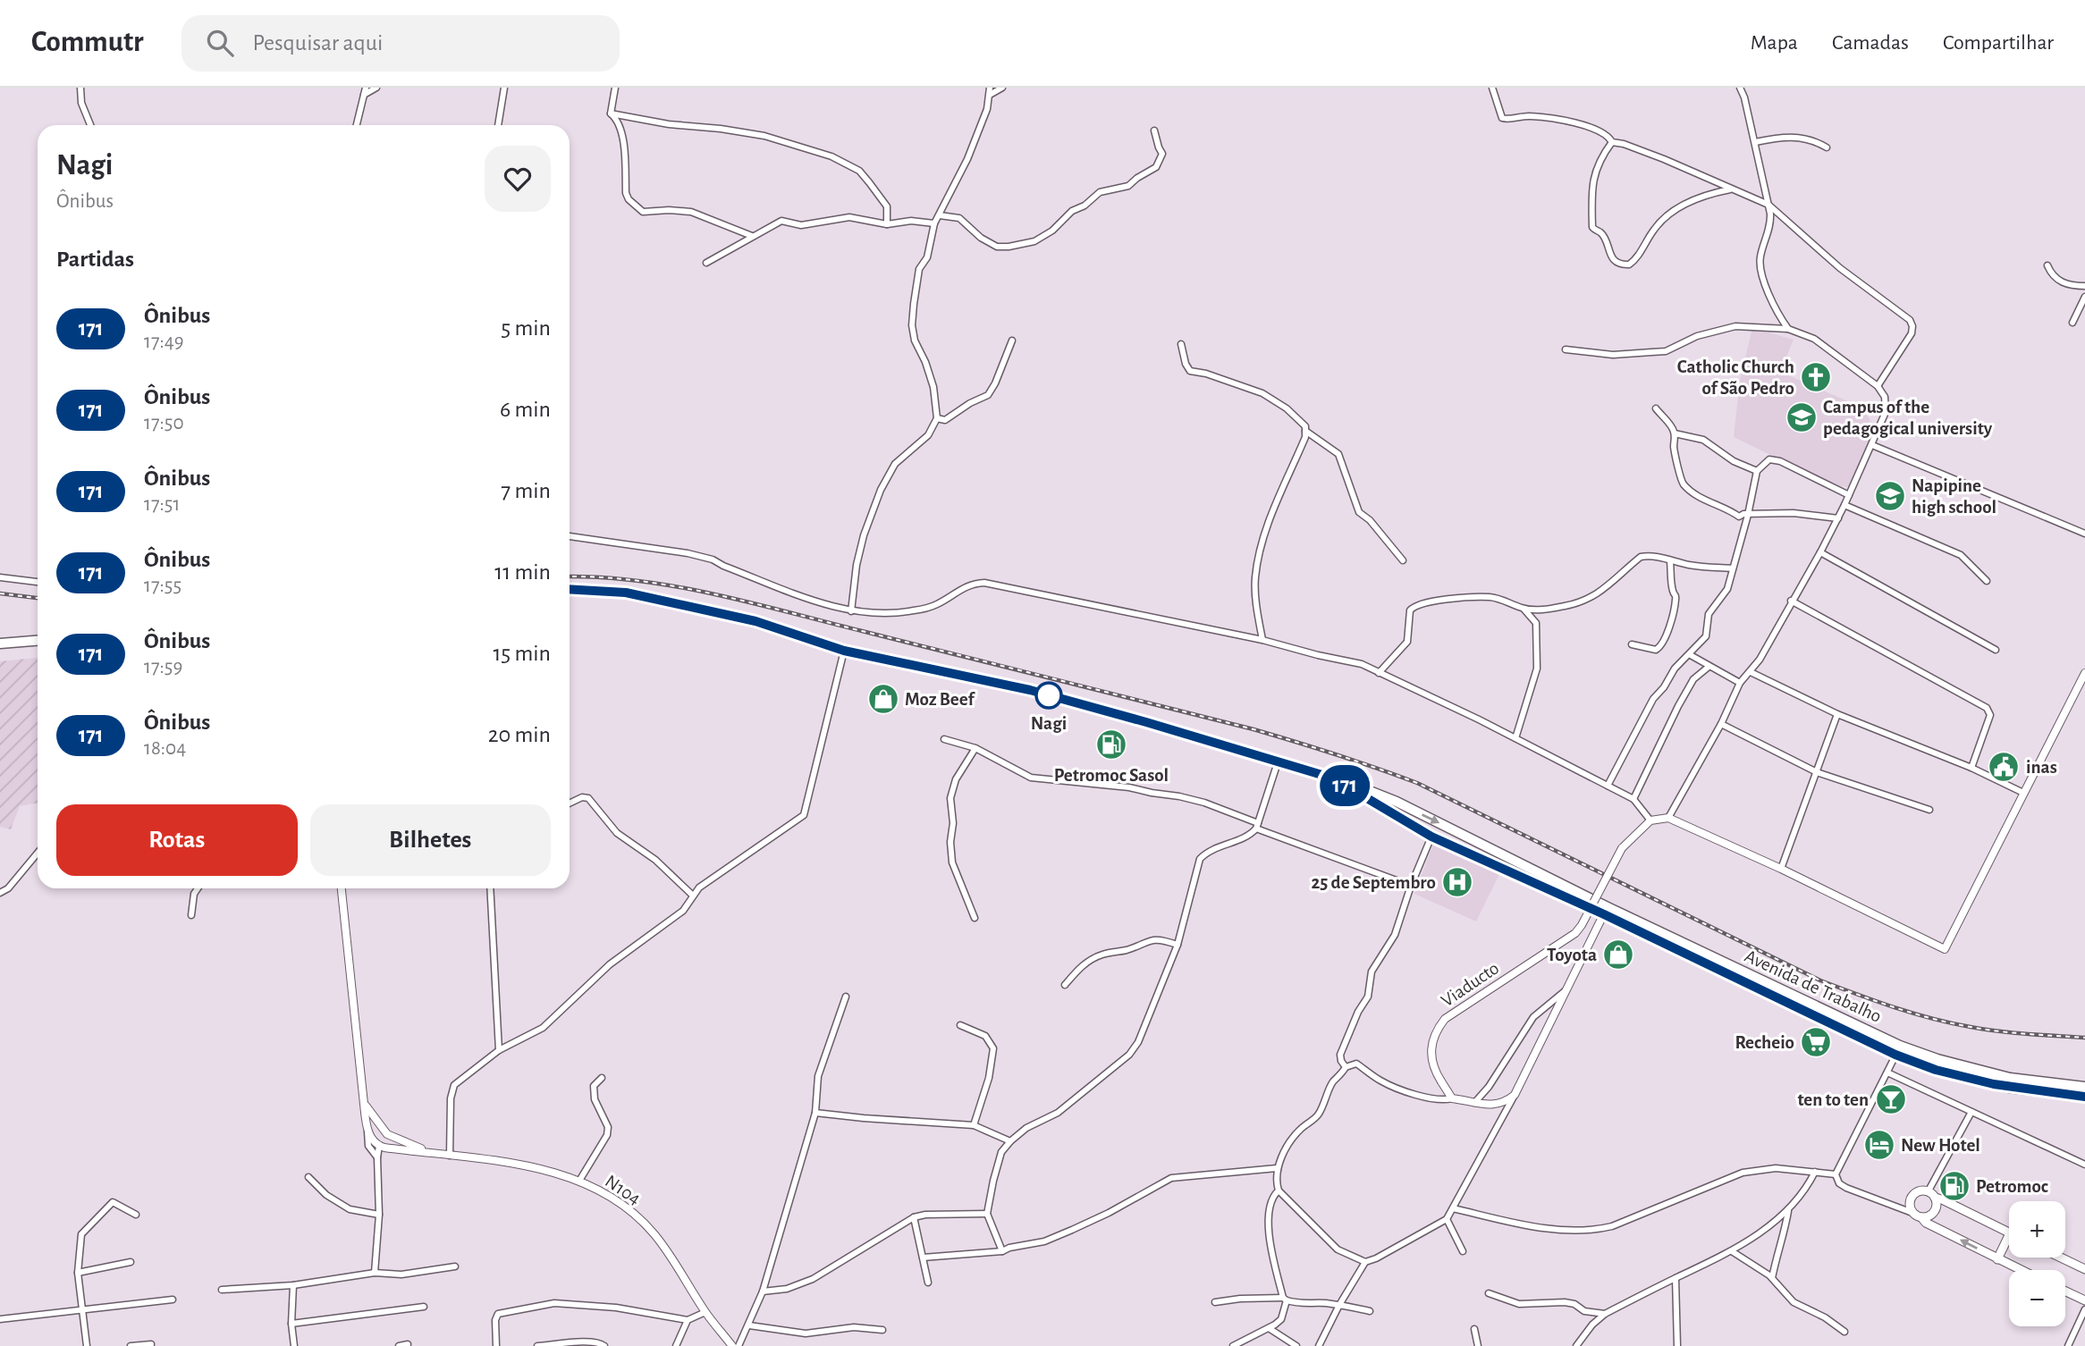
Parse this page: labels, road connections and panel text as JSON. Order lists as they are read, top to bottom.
{
  "streets": {
    "highway": ["Avenida de Trabalho"],
    "street": ["Viaducto", "N104"]
  },
  "places": {
    "church": ["Catholic Church of São Pedro"],
    "school or university": ["Campus of the pedagogical university", "Napipine high school"],
    "other": ["Nagi"],
    "shop": ["Moz Beef", "Toyota"],
    "fuel station": ["Petromoc Sasol", "Petromoc"],
    "public building": ["inas"],
    "hospital": ["25 de Septembro"],
    "supermarket": ["Recheio"],
    "bar": ["ten to ten"],
    "hotel": ["New Hotel"]
  },
  "lines": ["bus line 171"],
  "page": {
    "header": "Commutr",
    "search": "Pesquisar aqui",
    "nav": ["Mapa", "Camadas", "Compartilhar"],
    "on_map": "171",
    "heading": [
      ["Nagi", "Ônibus"],
      "Partidas"
    ],
    "list": [
      {
        "mark": "171",
        "name": "Ônibus",
        "note": "17:49",
        "value": "5 min"
      },
      {
        "mark": "171",
        "name": "Ônibus",
        "note": "17:50",
        "value": "6 min"
      },
      {
        "mark": "171",
        "name": "Ônibus",
        "note": "17:51",
        "value": "7 min"
      },
      {
        "mark": "171",
        "name": "Ônibus",
        "note": "17:55",
        "value": "11 min"
      },
      {
        "mark": "171",
        "name": "Ônibus",
        "note": "17:59",
        "value": "15 min"
      },
      {
        "mark": "171",
        "name": "Ônibus",
        "note": "18:04",
        "value": "20 min"
      }
    ],
    "buttons": ["Rotas", "Bilhetes"],
    "map_buttons": ["+", "−"]
  }
}
